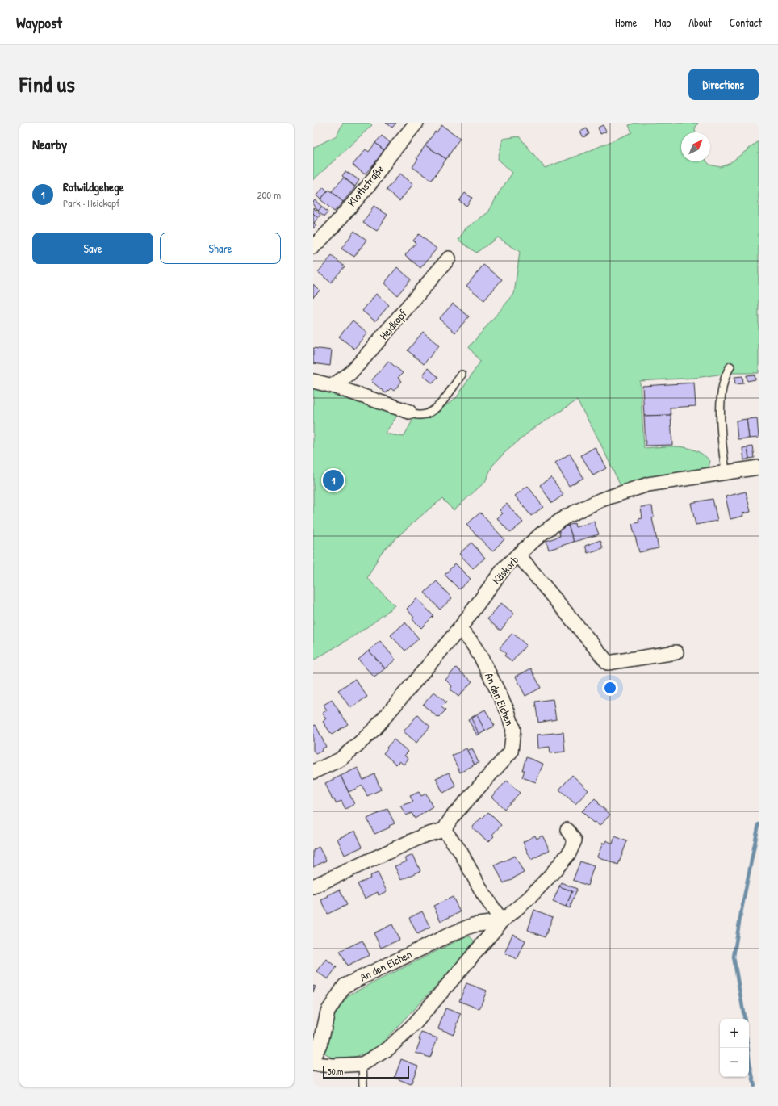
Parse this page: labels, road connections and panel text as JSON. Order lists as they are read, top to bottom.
{
  "streets": {
    "street": [
      "Klothstraße",
      "Heidkopf",
      "Käskorb",
      "An den Eichen"
    ]
  },
  "crossings": [
    ["Käskorb", "An den Eichen"]
  ],
  "scale_bar": "50 m",
  "north": "top right",
  "page": {
    "header": "Waypost",
    "nav": [
      "Home",
      "Map",
      "About",
      "Contact"
    ],
    "title": "Find us",
    "buttons": [
      "Directions",
      ["Save", "Share"]
    ],
    "heading": "Nearby",
    "list": [
      {
        "mark": "1",
        "name": "Rotwildgehege",
        "note": "Park · Heidkopf",
        "value": "200 m"
      }
    ],
    "pins": "1",
    "map_buttons": ["+", "−"],
    "scale": "50 m"
  }
}
